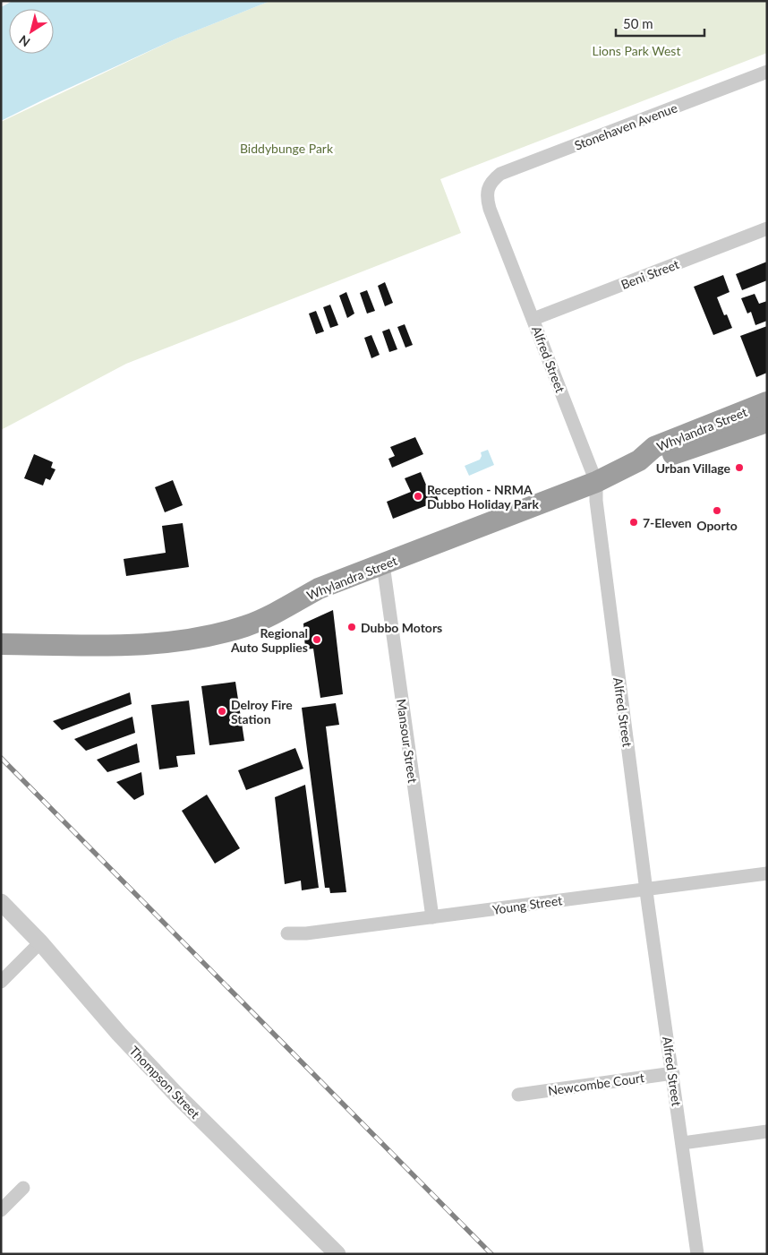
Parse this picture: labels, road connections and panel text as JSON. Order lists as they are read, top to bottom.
{
  "streets": {
    "highway": ["Whylandra Street"],
    "street": [
      "Stonehaven Avenue",
      "Beni Street",
      "Alfred Street",
      "Mansour Street",
      "Young Street",
      "Thompson Street",
      "Newcombe Court"
    ]
  },
  "crossings": [
    ["Stonehaven Avenue", "Alfred Street"],
    ["Beni Street", "Alfred Street"],
    ["Alfred Street", "Whylandra Street"],
    ["Alfred Street", "Young Street"],
    ["Alfred Street", "Newcombe Court"],
    ["Whylandra Street", "Mansour Street"],
    ["Mansour Street", "Young Street"]
  ],
  "parks": ["Lions Park West", "Biddybunge Park"],
  "places": [
    "Urban Village",
    "Reception - NRMA Dubbo Holiday Park",
    "Oporto",
    "7-Eleven",
    "Dubbo Motors",
    "Regional Auto Supplies",
    "Delroy Fire Station"
  ],
  "scale_bar": "50 m",
  "north": "bottom left"
}
